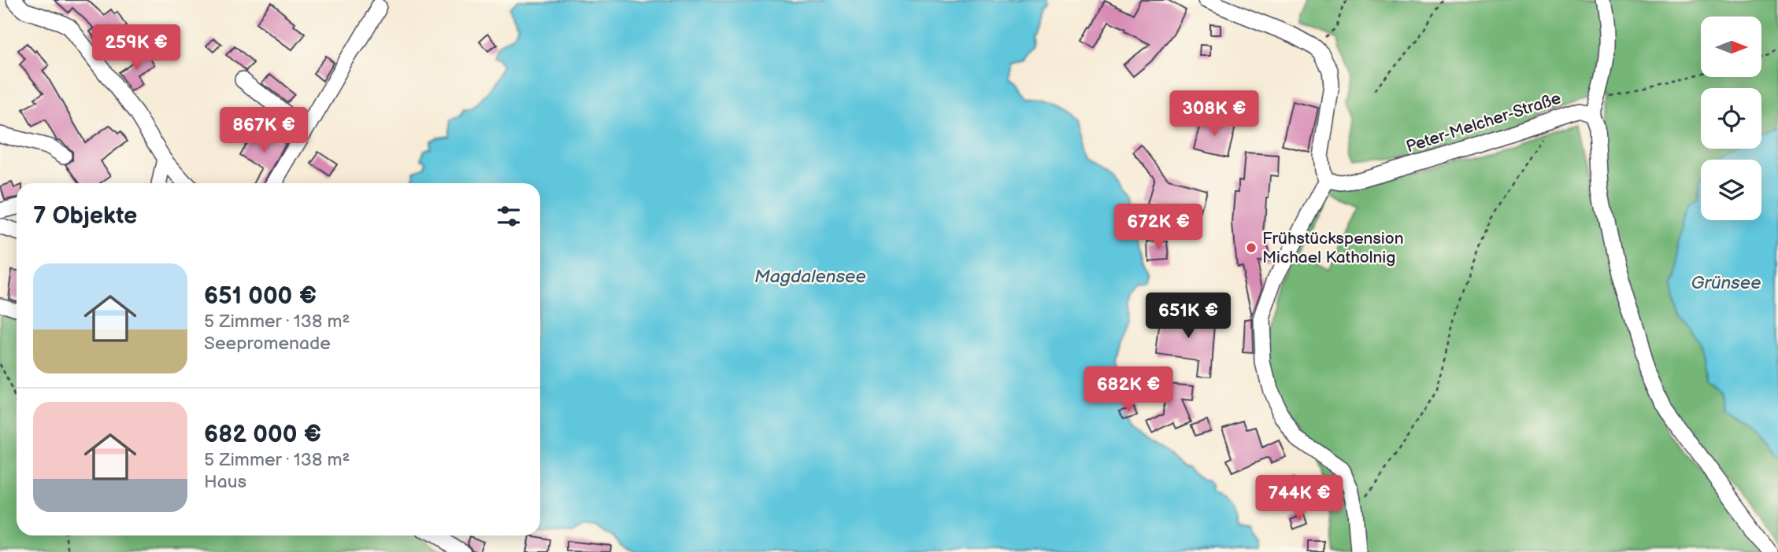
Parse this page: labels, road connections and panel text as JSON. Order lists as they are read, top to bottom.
{
  "streets": {
    "street": ["Peter-Melcher-Straße"]
  },
  "water": ["Magdalensee", "Grünsee"],
  "places": ["Frühstückspension Michael Katholnig"],
  "north": "right",
  "page": {
    "price": [
      "259K €",
      "308K €",
      "867K €",
      "672K €",
      "651K €",
      "682K €",
      "744K €"
    ],
    "heading": "7 Objekte",
    "list": [
      {
        "name": "651 000 €",
        "note": "5 Zimmer · 138 m² · Seepromenade"
      },
      {
        "name": "682 000 €",
        "note": "5 Zimmer · 138 m² · Haus"
      }
    ]
  }
}
